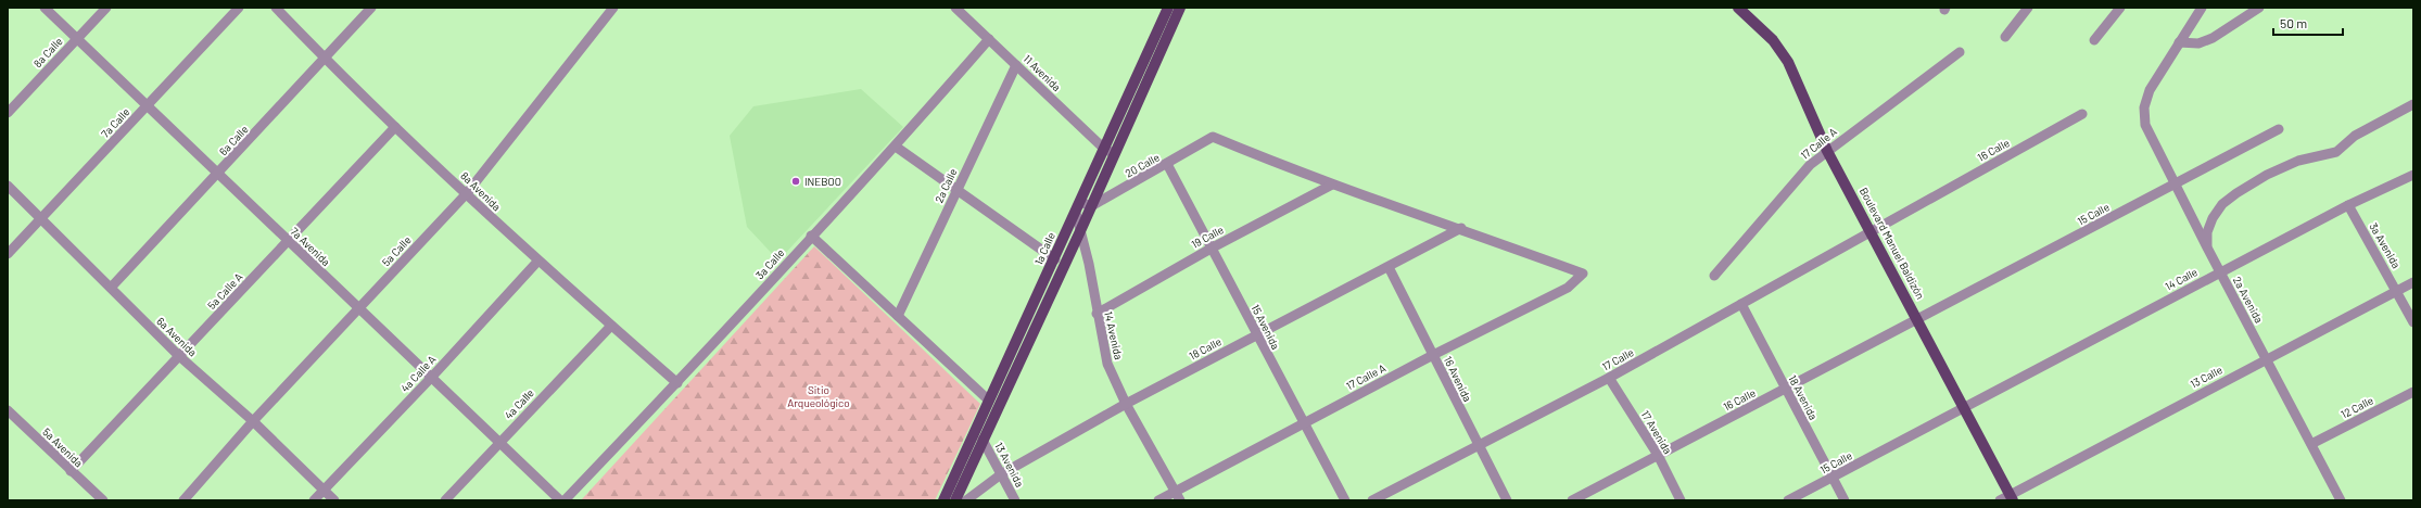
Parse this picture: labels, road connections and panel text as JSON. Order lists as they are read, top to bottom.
{
  "streets": {
    "main road": ["Boulevard Manuel Baldizón", "1a Calle"],
    "street": [
      "8a Calle",
      "11 Avenida",
      "7a Calle",
      "6a Calle",
      "17 Calle A",
      "16 Calle",
      "20 Calle",
      "2a Calle",
      "8a Avenida",
      "15 Calle",
      "19 Calle",
      "3a Avenida",
      "7a Avenida",
      "5a Calle",
      "3a Calle",
      "14 Calle",
      "5a Calle A",
      "2a Avenida",
      "15 Avenida",
      "14 Avenida",
      "6a Avenida",
      "18 Calle",
      "17 Calle",
      "4a Calle A",
      "13 Calle",
      "16 Avenida",
      "18 Avenida",
      "4a Calle",
      "12 Calle",
      "17 Avenida",
      "5a Avenida",
      "13 Avenida"
    ]
  },
  "crossings": [
    ["8a Calle", "7a Avenida"],
    ["11 Avenida", "2a Calle"],
    ["11 Avenida", "1a Calle"],
    ["11 Avenida", "3a Calle"],
    ["7a Calle", "7a Avenida"],
    ["7a Calle", "6a Avenida"],
    ["6a Calle", "8a Avenida"],
    ["6a Calle", "7a Avenida"],
    ["6a Calle", "6a Avenida"],
    ["17 Calle A", "Boulevard Manuel Baldizón"],
    ["17 Calle A", "15 Avenida"],
    ["17 Calle A", "14 Avenida"],
    ["17 Calle A", "18 Calle"],
    ["17 Calle A", "16 Avenida"],
    ["16 Calle", "15 Calle"],
    ["16 Calle", "Boulevard Manuel Baldizón"],
    ["16 Calle", "17 Calle"],
    ["16 Calle", "18 Avenida"],
    ["16 Calle", "17 Avenida"],
    ["20 Calle", "19 Calle"],
    ["20 Calle", "1a Calle"],
    ["20 Calle", "15 Avenida"],
    ["8a Avenida", "5a Calle"],
    ["8a Avenida", "3a Calle"],
    ["8a Avenida", "5a Calle A"],
    ["8a Avenida", "4a Calle A"],
    ["8a Avenida", "4a Calle"],
    ["15 Calle", "Boulevard Manuel Baldizón"],
    ["15 Calle", "14 Calle"],
    ["15 Calle", "2a Avenida"],
    ["15 Calle", "18 Avenida"],
    ["19 Calle", "15 Avenida"],
    ["19 Calle", "14 Avenida"],
    ["Boulevard Manuel Baldizón", "14 Calle"],
    ["Boulevard Manuel Baldizón", "17 Calle"],
    ["Boulevard Manuel Baldizón", "13 Calle"],
    ["3a Avenida", "14 Calle"],
    ["3a Avenida", "13 Calle"],
    ["7a Avenida", "5a Calle"],
    ["7a Avenida", "5a Calle A"],
    ["7a Avenida", "4a Calle A"],
    ["7a Avenida", "4a Calle"],
    ["1a Calle", "14 Avenida"],
    ["1a Calle", "13 Avenida"],
    ["5a Calle", "6a Avenida"],
    ["14 Calle", "2a Avenida"],
    ["5a Calle A", "6a Avenida"],
    ["5a Calle A", "5a Avenida"],
    ["2a Avenida", "13 Calle"],
    ["2a Avenida", "12 Calle"],
    ["15 Avenida", "18 Calle"],
    ["14 Avenida", "18 Calle"],
    ["6a Avenida", "4a Calle A"],
    ["18 Calle", "16 Avenida"],
    ["18 Calle", "13 Avenida"],
    ["17 Calle", "16 Avenida"],
    ["17 Calle", "18 Avenida"],
    ["17 Calle", "17 Avenida"]
  ],
  "parks": ["Sitio Arqueológico"],
  "places": ["INEBOO"],
  "scale_bar": "50 m"
}
